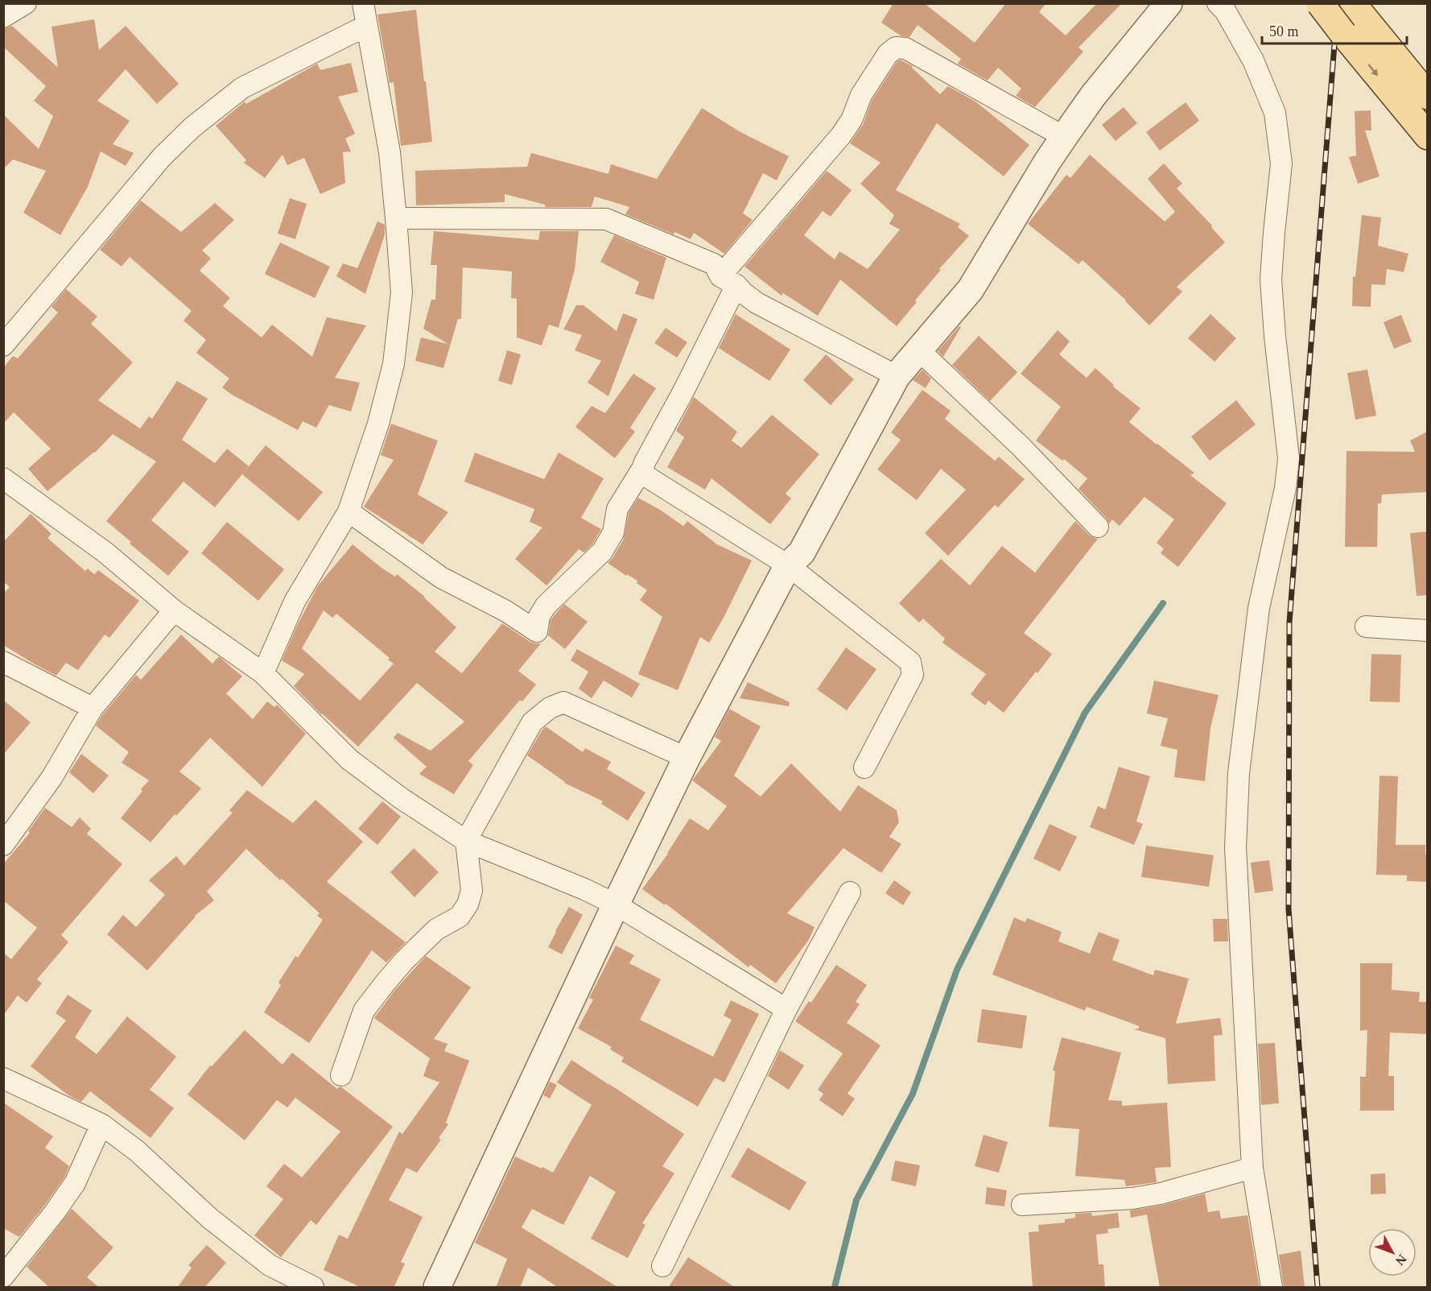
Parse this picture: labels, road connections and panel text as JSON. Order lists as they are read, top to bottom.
{
  "scale_bar": "50 m",
  "north": "bottom right"
}
